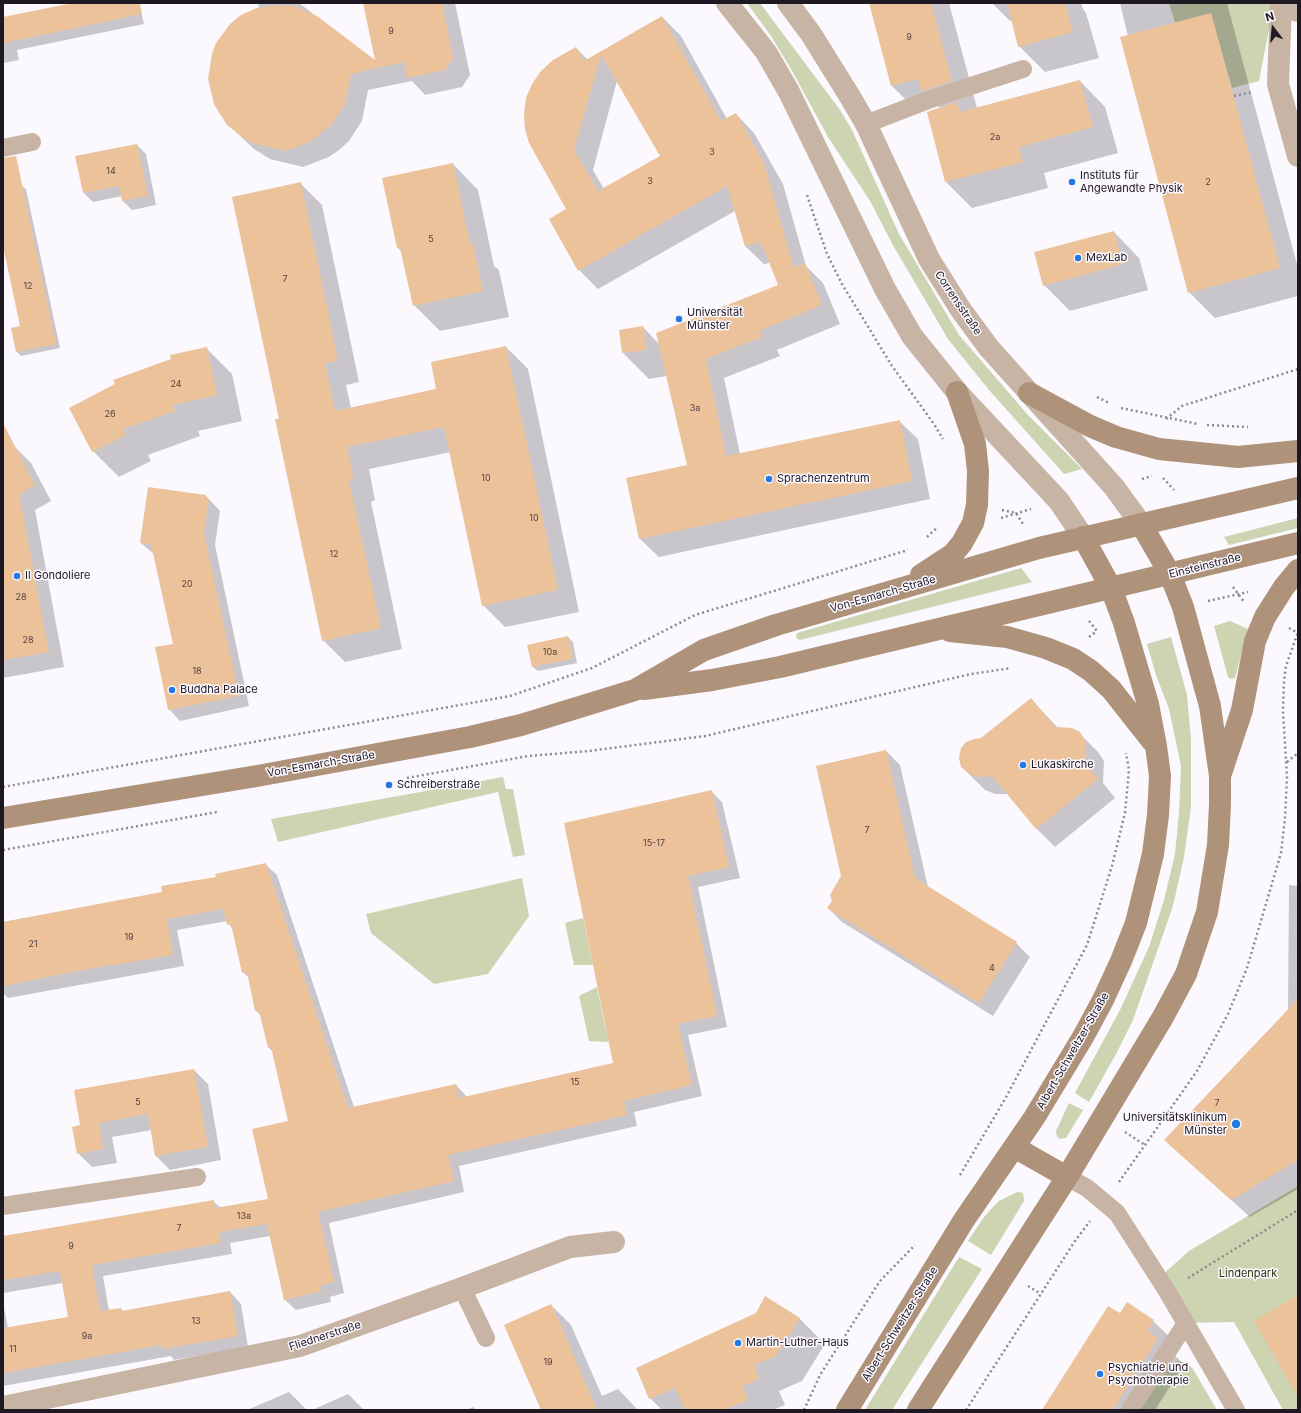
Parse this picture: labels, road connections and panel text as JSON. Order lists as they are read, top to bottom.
{
  "streets": {
    "main road": [
      "Corrensstraße",
      "Einsteinstraße",
      "Von-Esmarch-Straße",
      "Albert-Schweitzer-Straße"
    ],
    "street": ["Fliednerstraße"]
  },
  "crossings": [
    ["Corrensstraße", "Einsteinstraße"],
    ["Corrensstraße", "Von-Esmarch-Straße"],
    ["Einsteinstraße", "Von-Esmarch-Straße"],
    ["Einsteinstraße", "Albert-Schweitzer-Straße"],
    ["Von-Esmarch-Straße", "Albert-Schweitzer-Straße"]
  ],
  "parks": ["Lindenpark"],
  "places": [
    "Instituts für Angewandte Physik",
    "MexLab",
    "Universität Münster",
    "Sprachenzentrum",
    "Il Gondoliere",
    "Buddha Palace",
    "Lukaskirche",
    "Schreiberstraße",
    "Universitätsklinikum Münster",
    "Martin-Luther-Haus",
    "Psychiatrie und Psychotherapie"
  ],
  "house_numbers": [
    "9",
    "9",
    "2a",
    "3",
    "14",
    "3",
    "2",
    "5",
    "7",
    "12",
    "24",
    "3a",
    "26",
    "10",
    "10",
    "12",
    "20",
    "28",
    "28",
    "10a",
    "18",
    "7",
    "15-17",
    "19",
    "21",
    "4",
    "15",
    "5",
    "7",
    "13a",
    "7",
    "9",
    "13",
    "9a",
    "11",
    "19"
  ],
  "north": "top"
}
